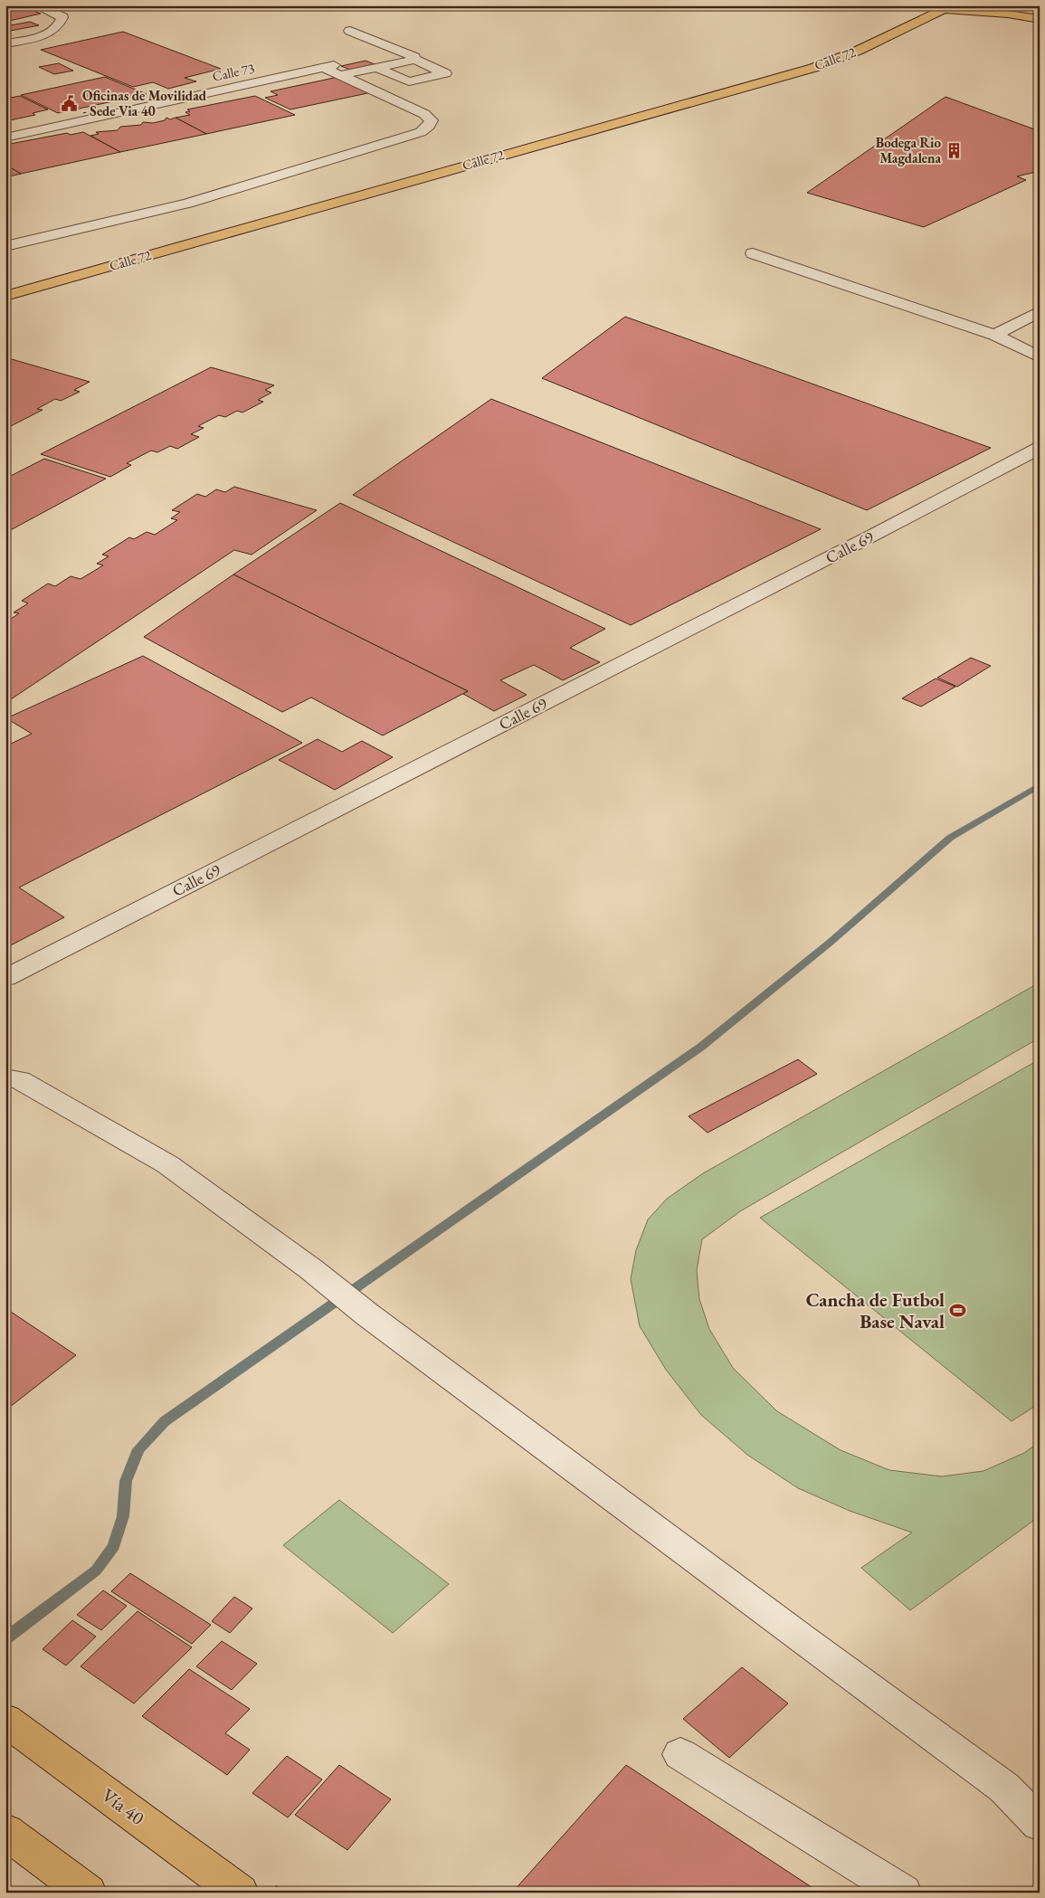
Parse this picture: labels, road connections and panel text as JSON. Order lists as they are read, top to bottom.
{
  "streets": {
    "main road": ["Calle 72", "Vía 40"],
    "street": ["Calle 73", "Calle 69"]
  },
  "places": {
    "public building": ["Oficinas de Movilidad - Sede Via 40"],
    "building": ["Bodega Rio Magdalena"],
    "sports": ["Cancha de Futbol Base Naval"]
  }
}
